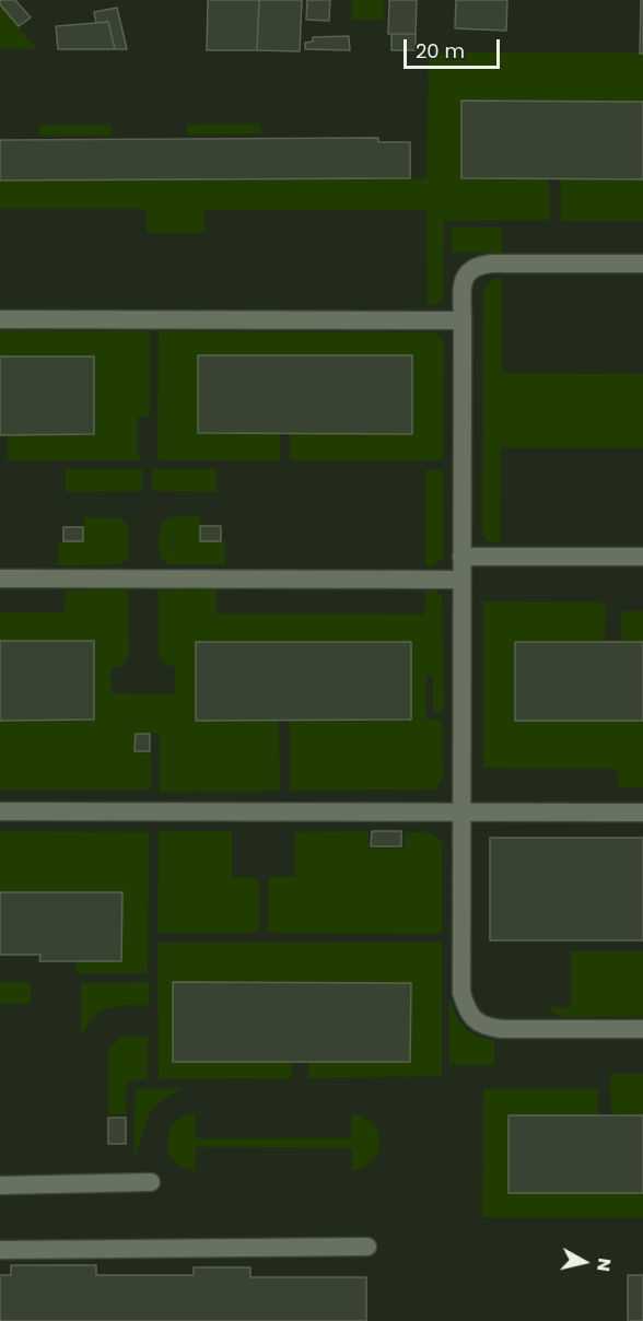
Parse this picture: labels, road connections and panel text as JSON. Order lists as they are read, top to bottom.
{
  "scale_bar": "20 m",
  "north": "right"
}
